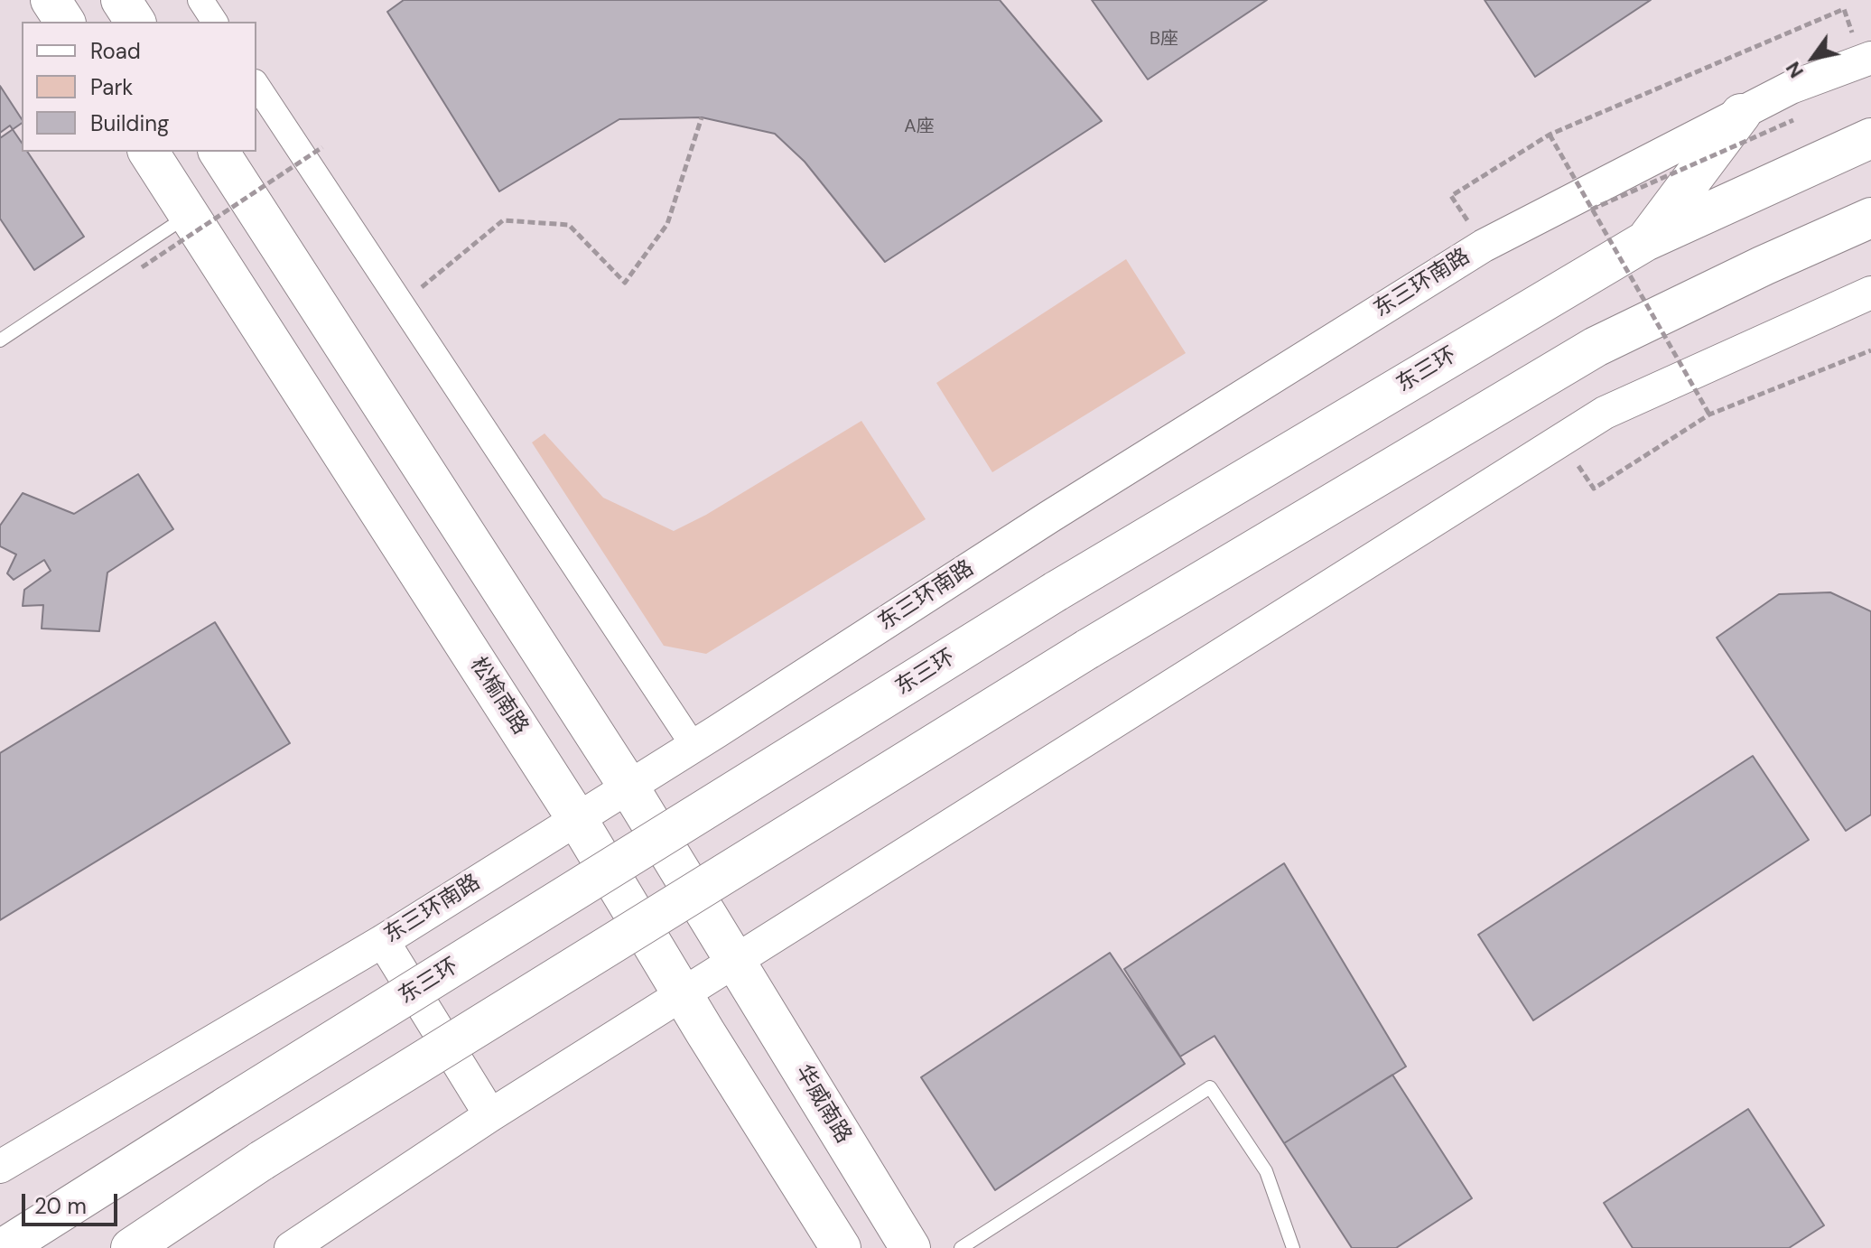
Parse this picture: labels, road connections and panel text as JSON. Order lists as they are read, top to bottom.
{
  "streets": {
    "main road": ["东三环", "松榆南路", "华威南路"],
    "street": ["东三环南路"]
  },
  "crossings": [
    ["东三环南路", "松榆南路"],
    ["东三环南路", "华威南路"]
  ],
  "house_numbers": ["B座", "A座"],
  "legend": ["Road", "Park", "Building"],
  "scale_bar": "20 m",
  "north": "bottom left"
}
